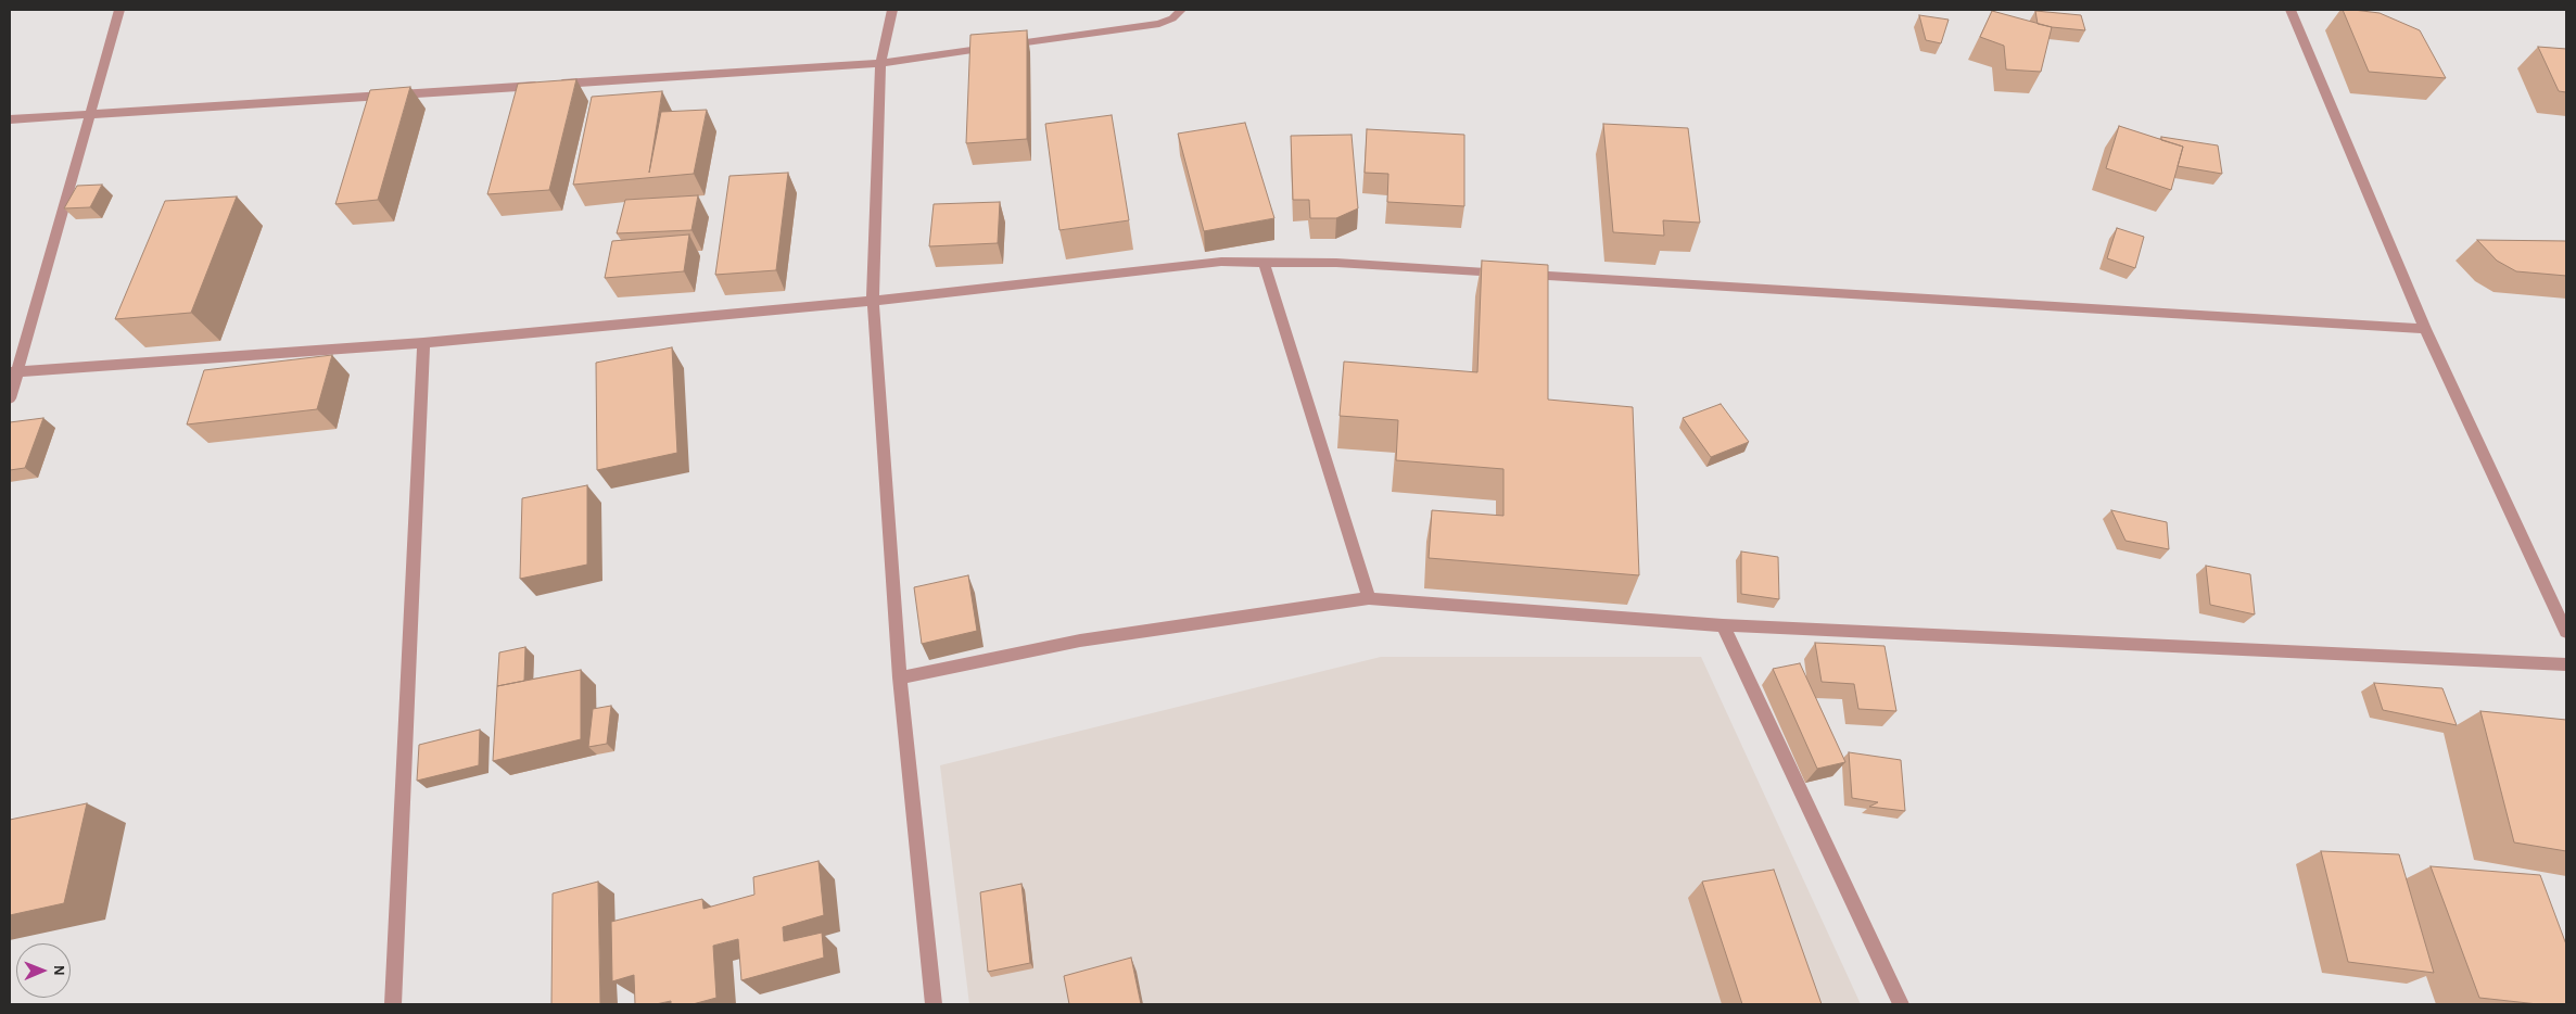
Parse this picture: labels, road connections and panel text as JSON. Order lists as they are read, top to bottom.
{
  "north": "right"
}
